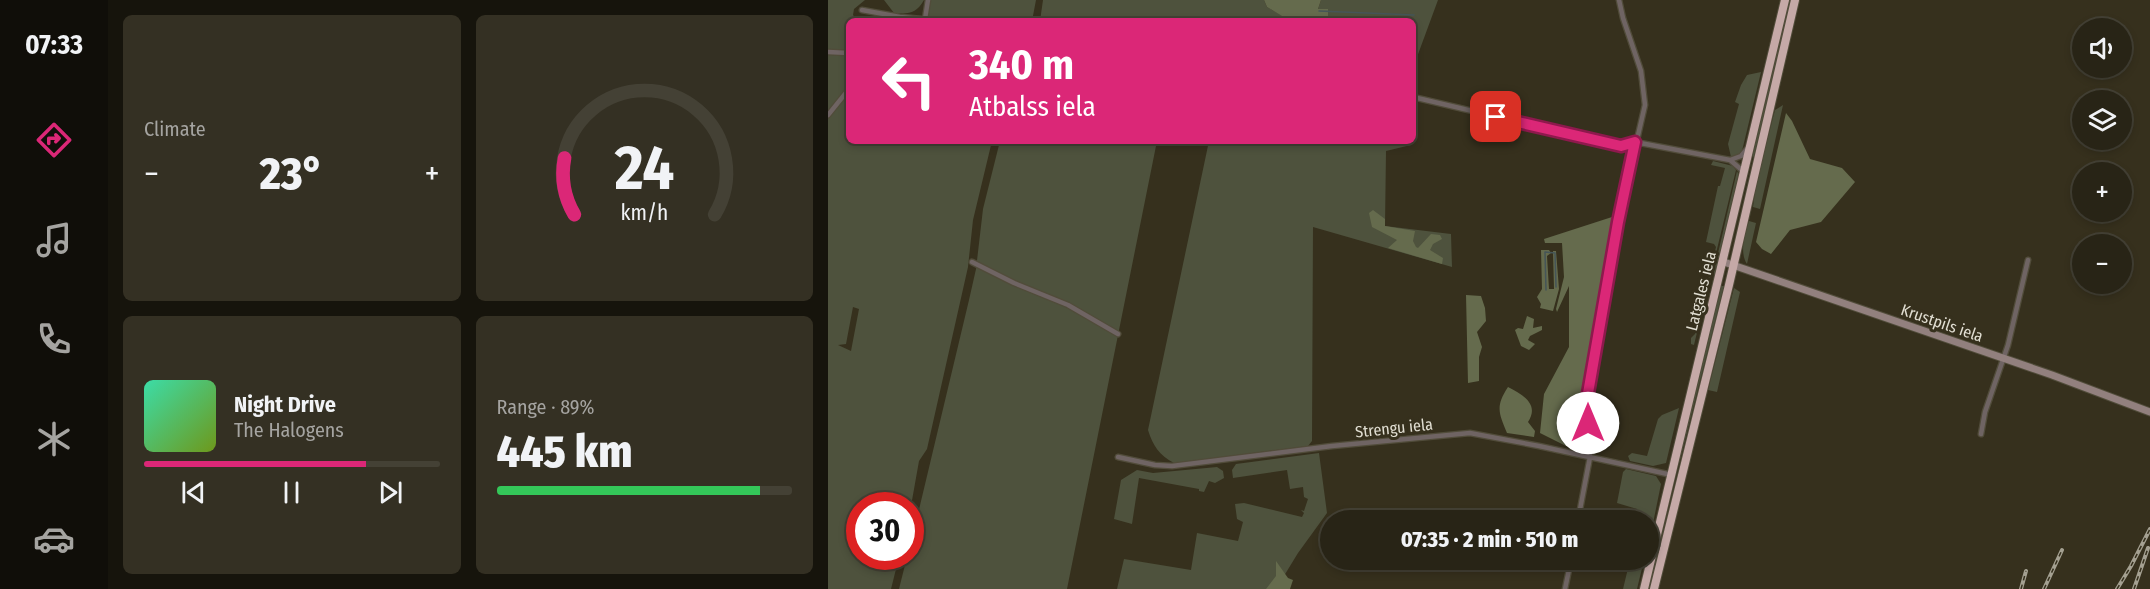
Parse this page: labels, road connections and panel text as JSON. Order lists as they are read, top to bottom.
{
  "streets": {
    "highway": ["Latgales iela"],
    "street": ["Krustpils iela", "Strengu iela"]
  },
  "crossings": [
    ["Latgales iela", "Krustpils iela"],
    ["Latgales iela", "Strengu iela"]
  ],
  "page": {
    "tabs": "07:33",
    "tile": [
      "Climate",
      ["Range · 89%", "445 km"]
    ],
    "map_buttons": ["+", "−"],
    "turn": ["340 m", "Atbalss iela"],
    "heat": ["−", "23°", "+"],
    "song": ["Night Drive", "The Halogens"],
    "limit": "30",
    "trip": "07:35 · 2 min · 510 m",
    "gauge": ["24", "km/h"]
  }
}
